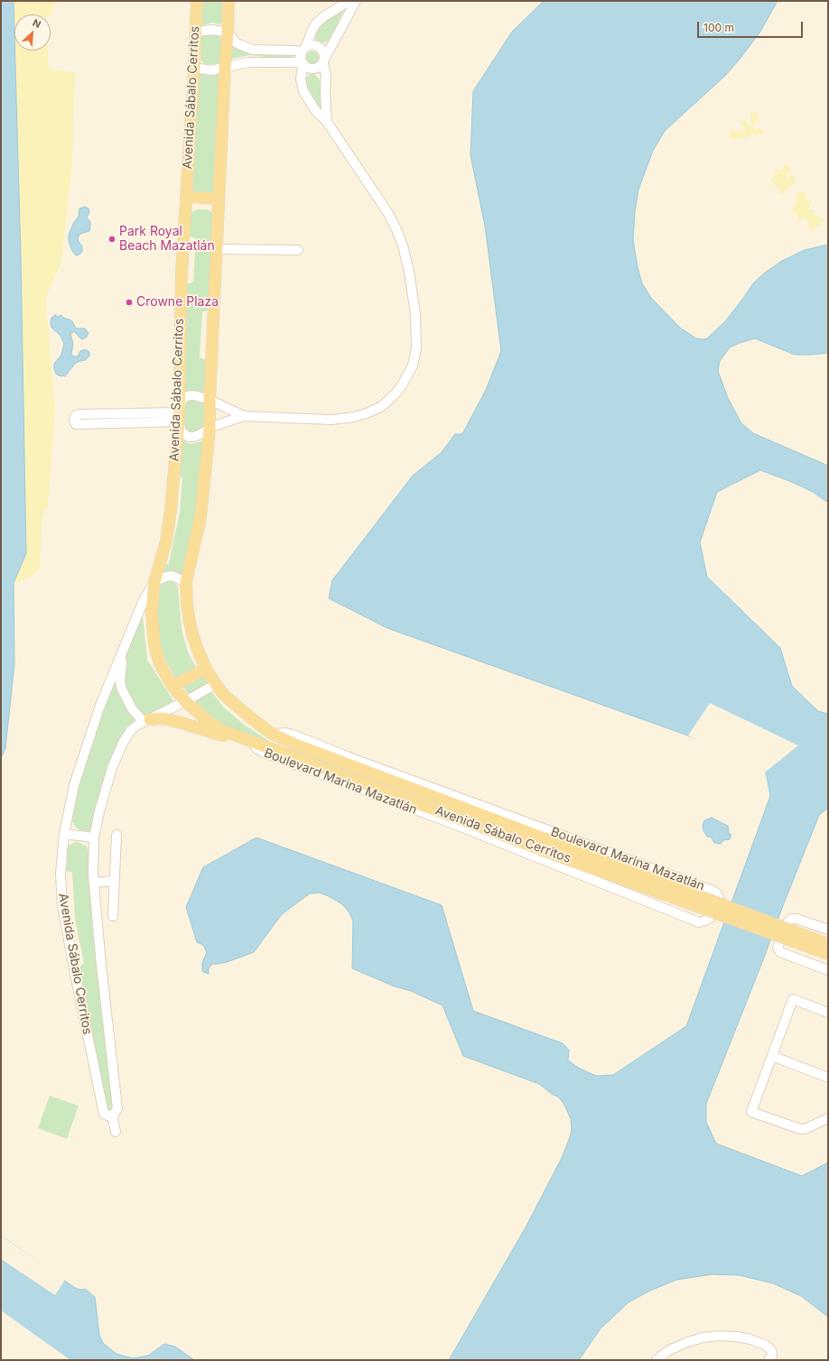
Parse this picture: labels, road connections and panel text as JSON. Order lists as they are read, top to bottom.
{
  "streets": {
    "main road": ["Avenida Sábalo Cerritos"],
    "street": ["Boulevard Marina Mazatlán"]
  },
  "crossings": [
    ["Avenida Sábalo Cerritos", "Boulevard Marina Mazatlán"]
  ],
  "places": ["Park Royal Beach Mazatlán", "Crowne Plaza"],
  "scale_bar": "100 m",
  "north": "top right"
}
